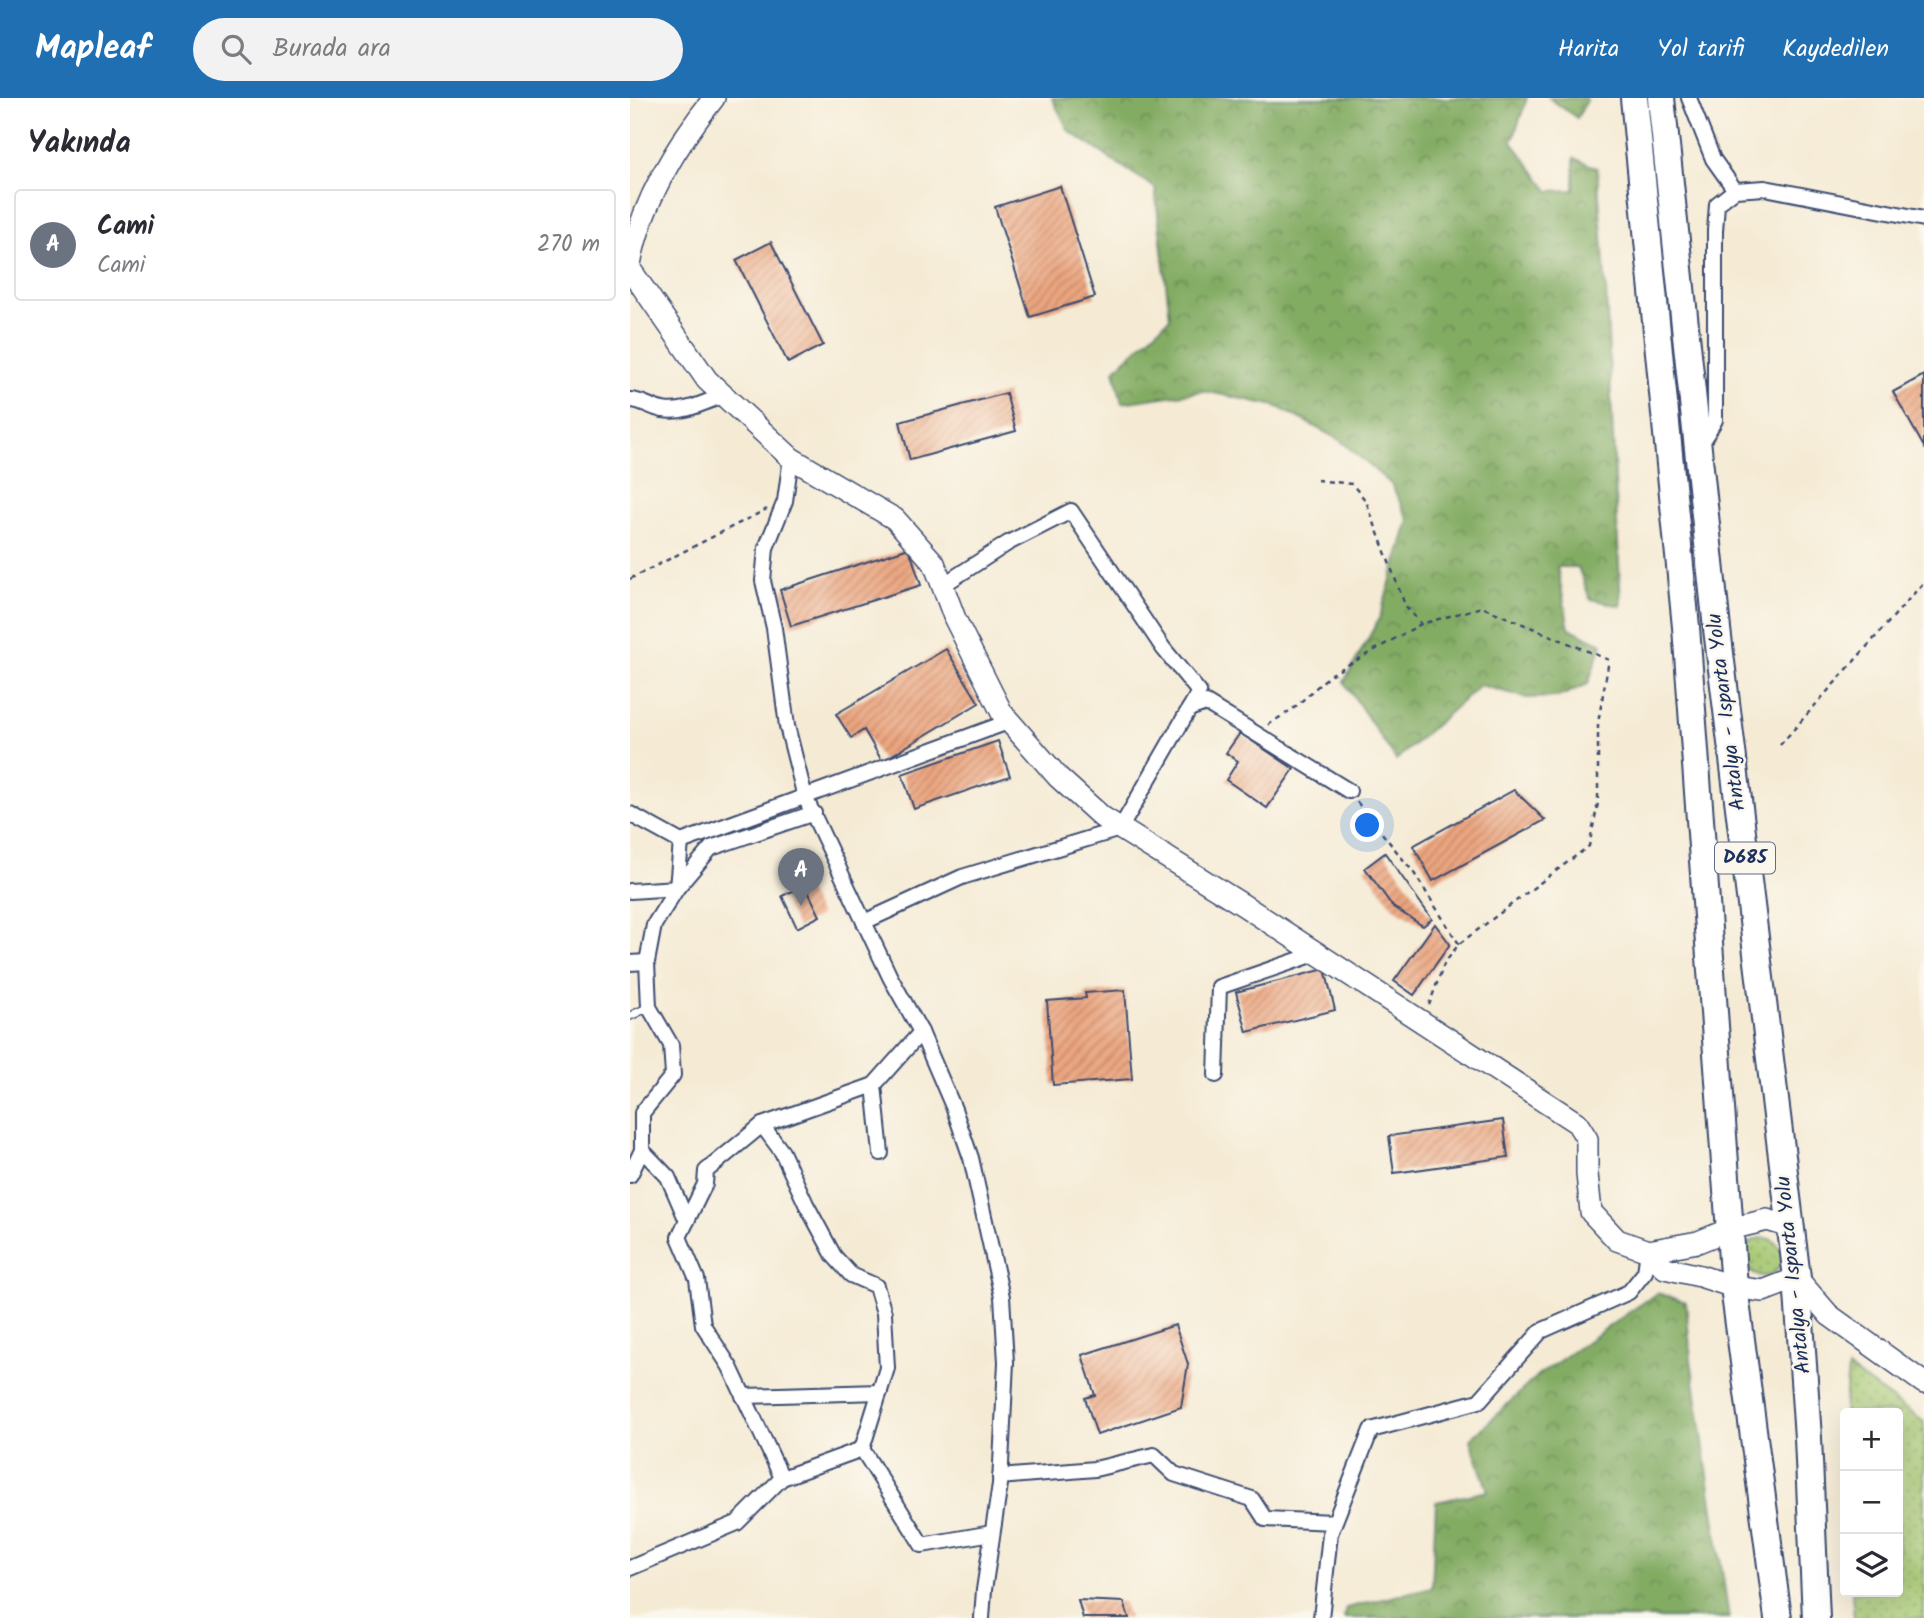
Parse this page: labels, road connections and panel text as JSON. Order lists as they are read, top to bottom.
{
  "streets": {
    "highway": ["Antalya - Isparta Yolu", "D685"]
  },
  "page": {
    "header": "Mapleaf",
    "search": "Burada ara",
    "nav": ["Harita", "Yol tarifi", "Kaydedilen"],
    "heading": "Yakında",
    "list": [
      {
        "mark": "A",
        "name": "Cami",
        "note": "Cami",
        "value": "270 m"
      }
    ],
    "pins": "A",
    "map_buttons": ["+", "−"]
  }
}
